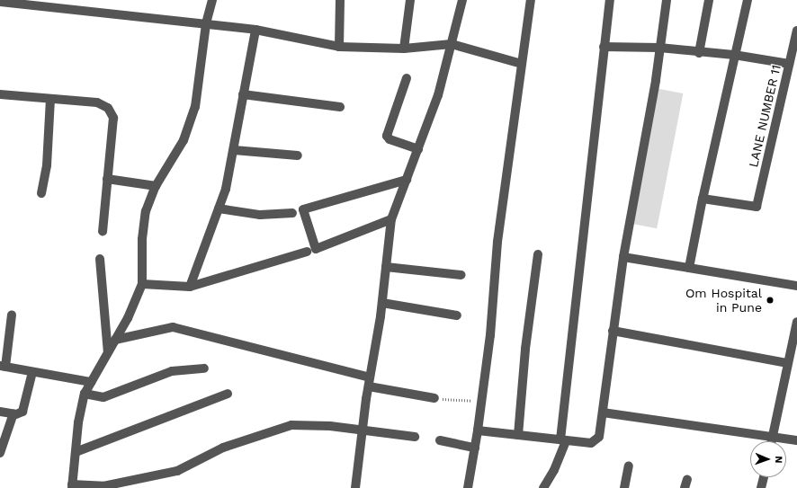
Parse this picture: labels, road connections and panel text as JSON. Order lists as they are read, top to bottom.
{
  "streets": {
    "street": ["LANE NUMBER 11"]
  },
  "places": ["Om Hospital in Pune"],
  "north": "right"
}
